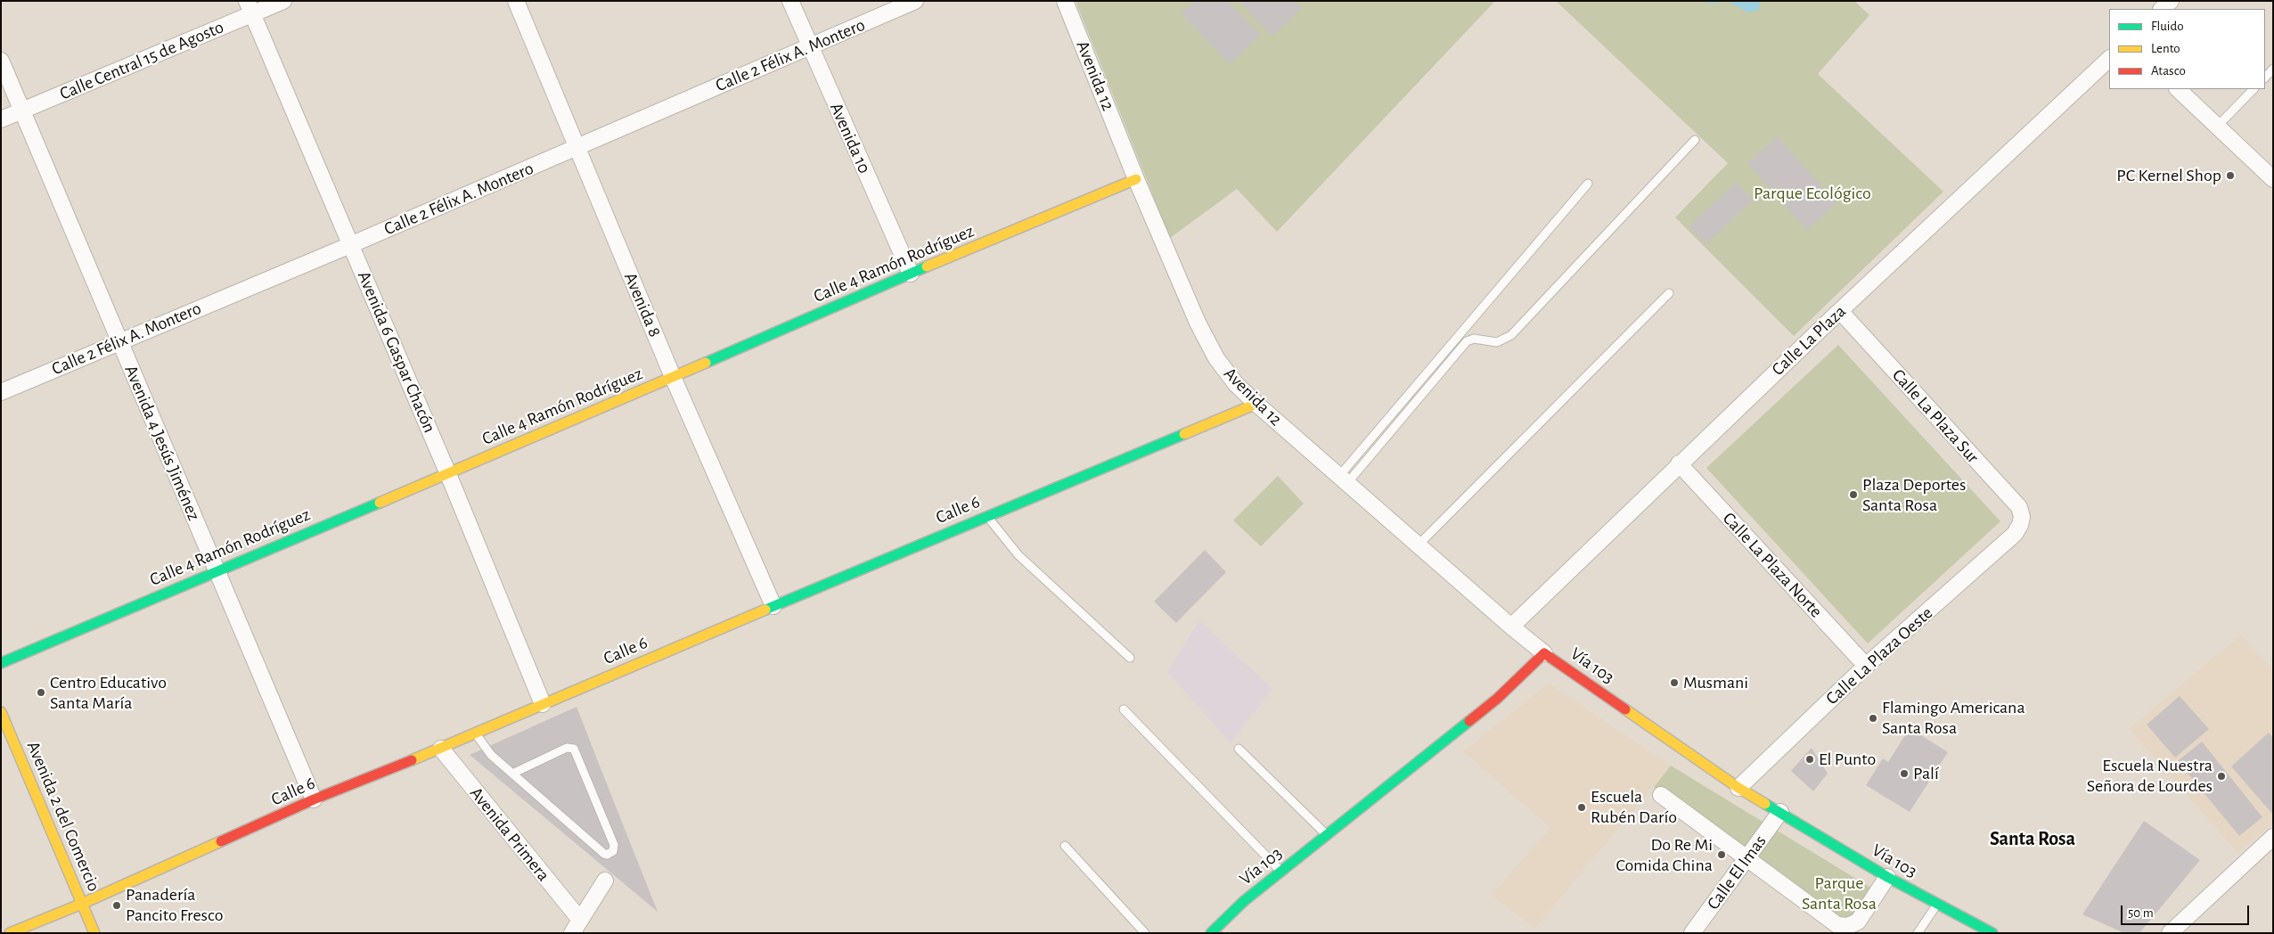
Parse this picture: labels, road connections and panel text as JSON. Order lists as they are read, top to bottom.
{
  "streets": {
    "street": [
      "Calle 2 Félix A. Montero",
      "Calle Central 15 de Agosto",
      "Avenida 12",
      "Avenida 10",
      "Calle 4 Ramón Rodríguez",
      "Avenida 8",
      "Calle La Plaza",
      "Avenida 6 Gaspar Chacón",
      "Calle La Plaza Sur",
      "Avenida 4 Jesús Jiménez",
      "Calle 6",
      "Calle La Plaza Norte",
      "Calle La Plaza Oeste",
      "Vía 103",
      "Avenida 2 del Comercio",
      "Avenida Primera",
      "Calle El Imas"
    ]
  },
  "crossings": [
    ["Calle 2 Félix A. Montero", "Avenida 10"],
    ["Calle 2 Félix A. Montero", "Avenida 8"],
    ["Calle 2 Félix A. Montero", "Avenida 6 Gaspar Chacón"],
    ["Calle 2 Félix A. Montero", "Avenida 4 Jesús Jiménez"],
    ["Calle Central 15 de Agosto", "Avenida 6 Gaspar Chacón"],
    ["Calle Central 15 de Agosto", "Avenida 4 Jesús Jiménez"],
    ["Avenida 12", "Calle 4 Ramón Rodríguez"],
    ["Avenida 12", "Calle La Plaza"],
    ["Avenida 12", "Calle 6"],
    ["Avenida 12", "Vía 103"],
    ["Avenida 10", "Calle 4 Ramón Rodríguez"],
    ["Calle 4 Ramón Rodríguez", "Avenida 8"],
    ["Calle 4 Ramón Rodríguez", "Avenida 6 Gaspar Chacón"],
    ["Calle 4 Ramón Rodríguez", "Avenida 4 Jesús Jiménez"],
    ["Avenida 8", "Calle 6"],
    ["Calle La Plaza", "Calle La Plaza Sur"],
    ["Calle La Plaza", "Calle La Plaza Norte"],
    ["Avenida 6 Gaspar Chacón", "Calle 6"],
    ["Calle La Plaza Sur", "Calle La Plaza Oeste"],
    ["Avenida 4 Jesús Jiménez", "Calle 6"],
    ["Calle 6", "Avenida 2 del Comercio"],
    ["Calle 6", "Avenida Primera"],
    ["Calle La Plaza Norte", "Calle La Plaza Oeste"],
    ["Calle La Plaza Oeste", "Vía 103"],
    ["Vía 103", "Calle El Imas"]
  ],
  "districts": ["Santa Rosa"],
  "parks": ["Parque Ecológico", "Parque Santa Rosa"],
  "places": [
    "PC Kernel Shop",
    "Plaza Deportes Santa Rosa",
    "Musmani",
    "Centro Educativo Santa María",
    "Flamingo Americana Santa Rosa",
    "El Punto",
    "Palí",
    "Escuela Nuestra Señora de Lourdes",
    "Escuela Rubén Darío",
    "Do Re Mi Comida China",
    "Panadería Pancito Fresco"
  ],
  "legend": ["Fluido", "Lento", "Atasco"],
  "scale_bar": "50 m"
}
